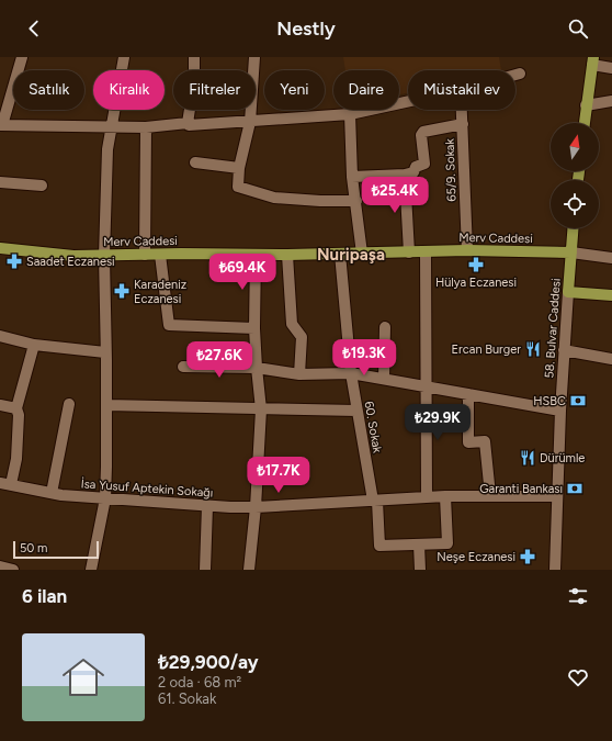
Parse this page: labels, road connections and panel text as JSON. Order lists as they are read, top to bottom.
{
  "streets": {
    "main road": ["Merv Caddesi", "58. Bulvar Caddesi"],
    "street": ["65/9. Sokak", "60. Sokak", "İsa Yusuf Aptekin Sokağı"]
  },
  "crossings": [
    ["65/9. Sokak", "Merv Caddesi"],
    ["Merv Caddesi", "58. Bulvar Caddesi"],
    ["Merv Caddesi", "60. Sokak"],
    ["58. Bulvar Caddesi", "İsa Yusuf Aptekin Sokağı"],
    ["60. Sokak", "İsa Yusuf Aptekin Sokağı"]
  ],
  "districts": ["Nuripaşa"],
  "places": {
    "pharmacy": [
      "Saadet Eczanesi",
      "Hülya Eczanesi",
      "Karadeniz Eczanesi",
      "Neşe Eczanesi"
    ],
    "restaurant": ["Ercan Burger", "Dürümle"],
    "bank": ["HSBC", "Garanti Bankası"]
  },
  "scale_bar": "50 m",
  "north": "top",
  "page": {
    "header": "Nestly",
    "chip": [
      "Satılık",
      "Kiralık",
      "Filtreler",
      "Yeni",
      "Daire",
      "Müstakil ev"
    ],
    "price": [
      "₺25.4K",
      "₺69.4K",
      "₺19.3K",
      "₺27.6K",
      "₺29.9K",
      "₺17.7K"
    ],
    "scale": "50 m",
    "heading": "6 ilan",
    "list": [
      {
        "name": "₺29,900/ay",
        "note": "2 oda · 68 m² · 61. Sokak"
      }
    ]
  }
}
